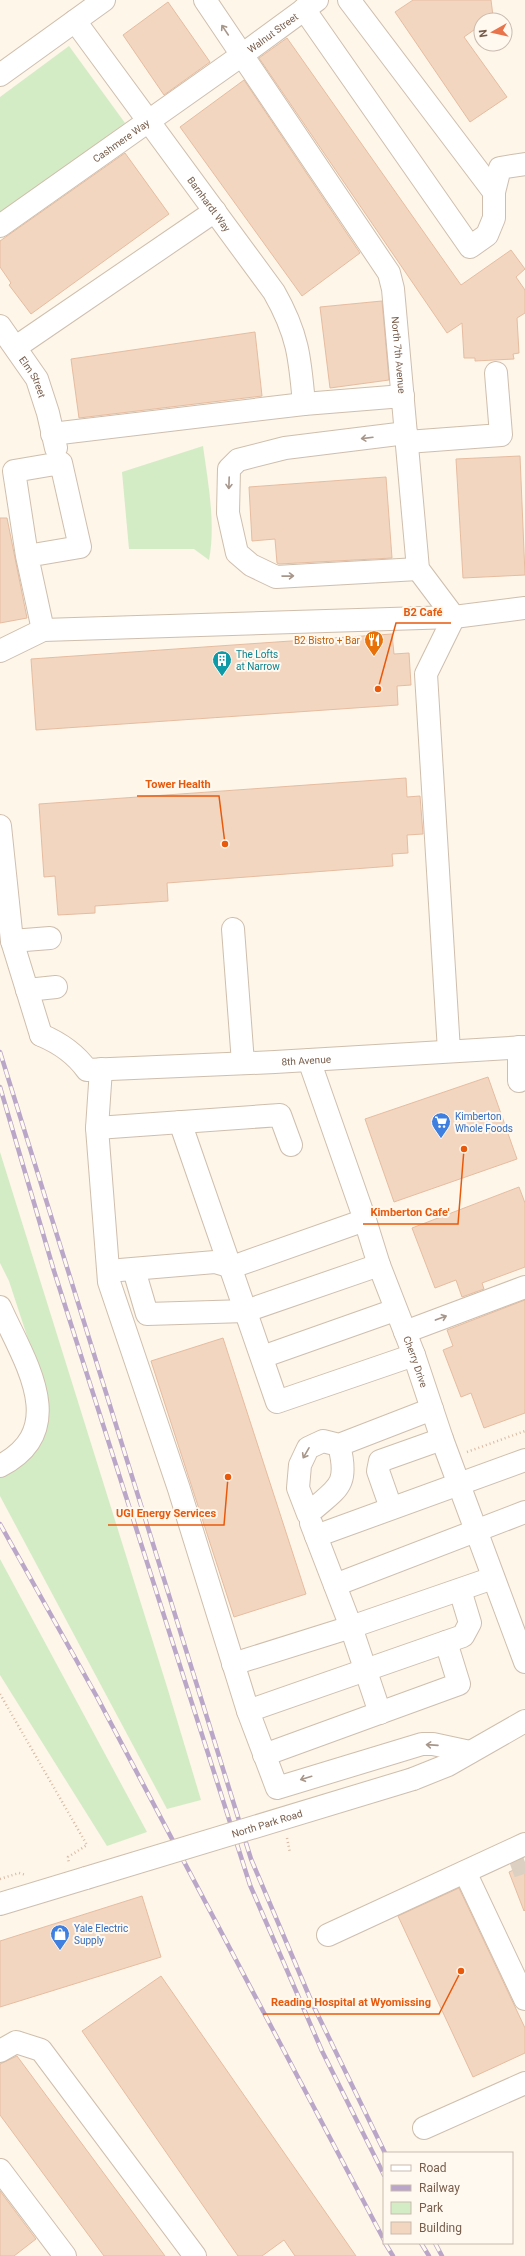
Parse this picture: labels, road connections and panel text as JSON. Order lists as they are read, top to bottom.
{
  "streets": {
    "street": [
      "Walnut Street",
      "Cashmere Way",
      "Barnhardt Way",
      "North 7th Avenue",
      "Elm Street",
      "8th Avenue",
      "Cherry Drive",
      "North Park Road"
    ]
  },
  "crossings": [
    ["Walnut Street", "Cashmere Way"],
    ["Walnut Street", "North 7th Avenue"],
    ["Cashmere Way", "Barnhardt Way"],
    ["Cashmere Way", "North 7th Avenue"],
    ["8th Avenue", "Cherry Drive"]
  ],
  "one_way": ["Walnut Street"],
  "places": {
    "restaurant": ["B2 Bistro + Bar"],
    "building": ["The Lofts at Narrow"],
    "other": [
      "B2 Café",
      "Tower Health",
      "Kimberton Cafe'",
      "UGI Energy Services",
      "Reading Hospital at Wyomissing"
    ],
    "supermarket": ["Kimberton Whole Foods"],
    "shop": ["Yale Electric Supply"]
  },
  "legend": [
    "Road",
    "Railway",
    "Park",
    "Building"
  ],
  "north": "left"
}
